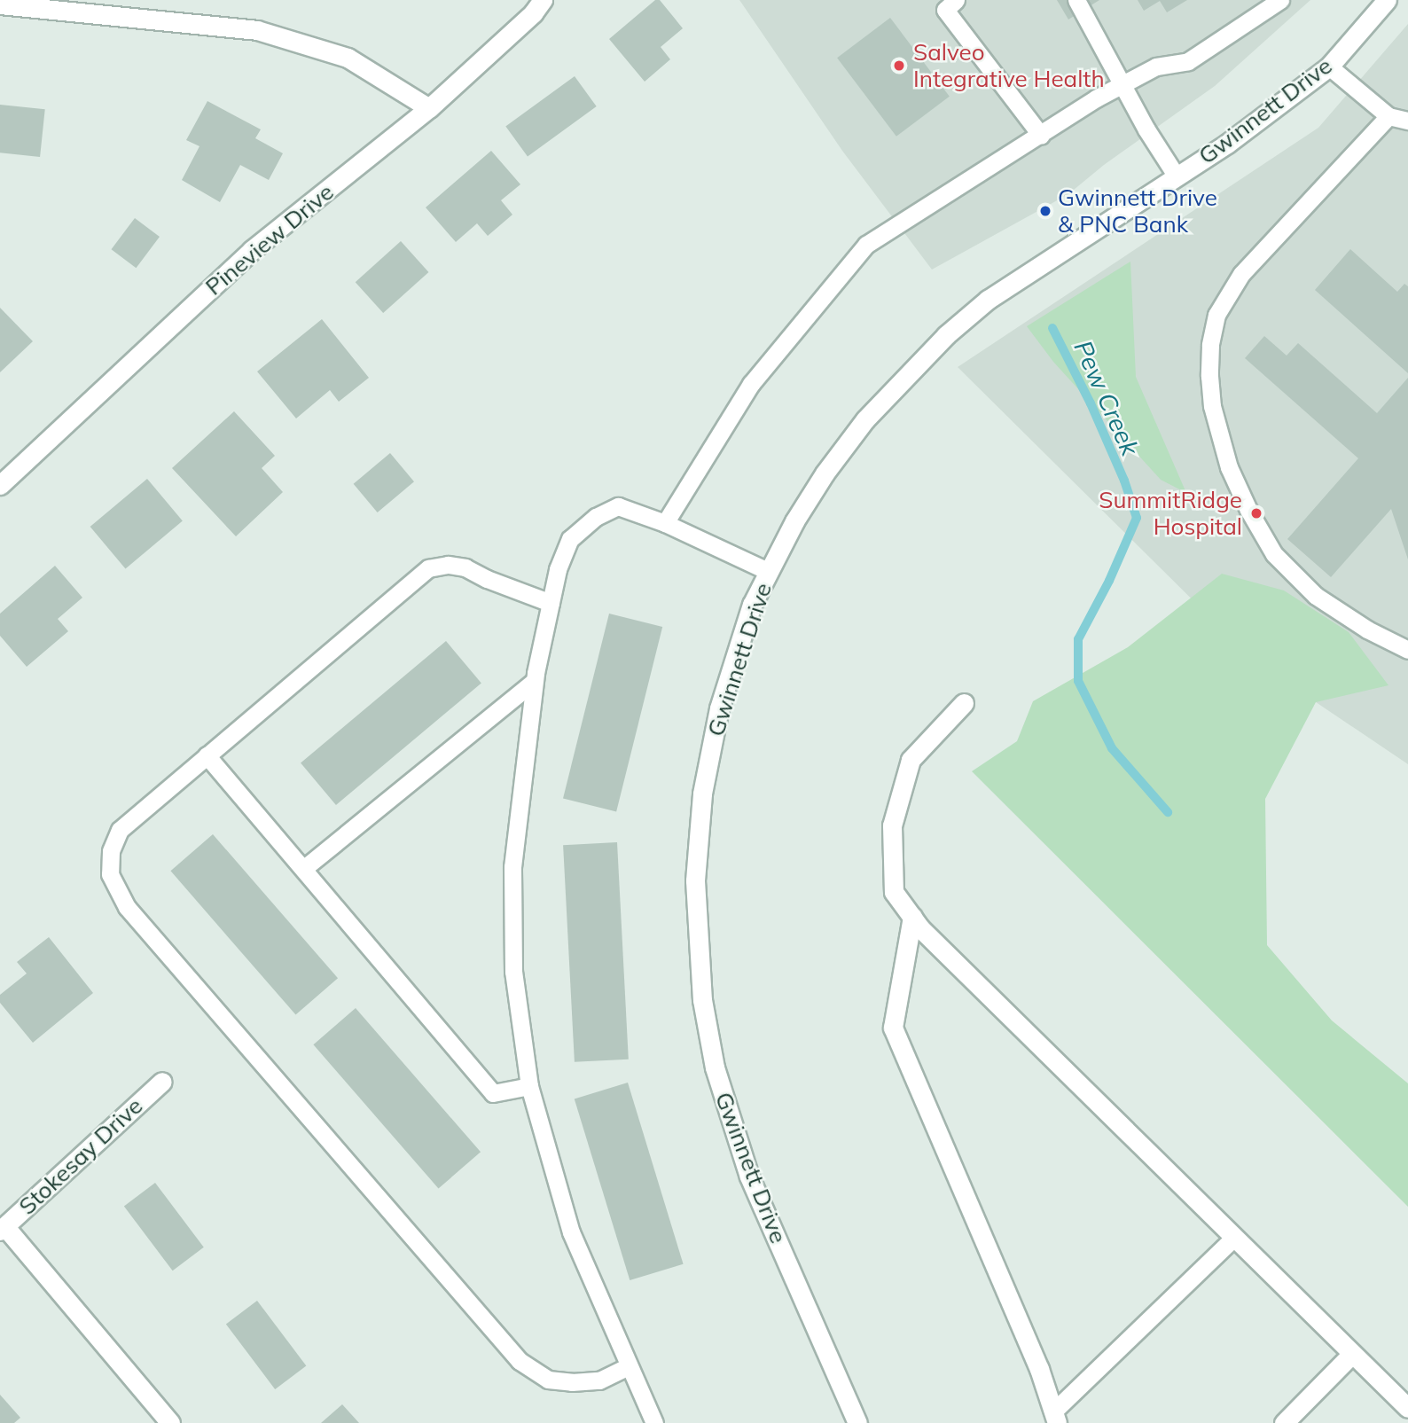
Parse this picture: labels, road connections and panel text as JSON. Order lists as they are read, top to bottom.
{
  "streets": {
    "street": ["Gwinnett Drive", "Pineview Drive", "Stokesay Drive"]
  },
  "water": ["Pew Creek"],
  "places": ["Salveo Integrative Health", "Gwinnett Drive & PNC Bank", "SummitRidge Hospital"]
}
